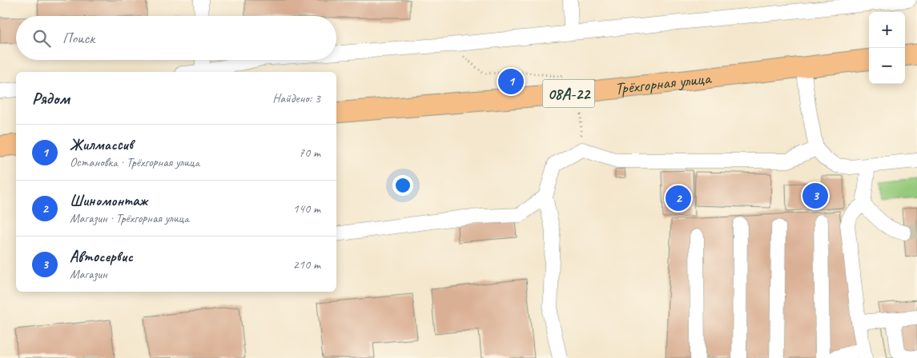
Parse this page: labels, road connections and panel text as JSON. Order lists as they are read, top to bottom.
{
  "streets": {
    "highway": ["Трёхгорная улица", "08А-22"]
  },
  "page": {
    "map_buttons": ["+", "−"],
    "search": "Поиск",
    "pins": ["1", "3", "2"],
    "heading": ["Рядом", "Найдено: 3"],
    "list": [
      {
        "mark": "1",
        "name": "Жилмассив",
        "note": "Остановка · Трёхгорная улица",
        "value": "70 m"
      },
      {
        "mark": "2",
        "name": "Шиномонтаж",
        "note": "Магазин · Трёхгорная улица",
        "value": "140 m"
      },
      {
        "mark": "3",
        "name": "Автосервис",
        "note": "Магазин",
        "value": "210 m"
      }
    ]
  }
}
